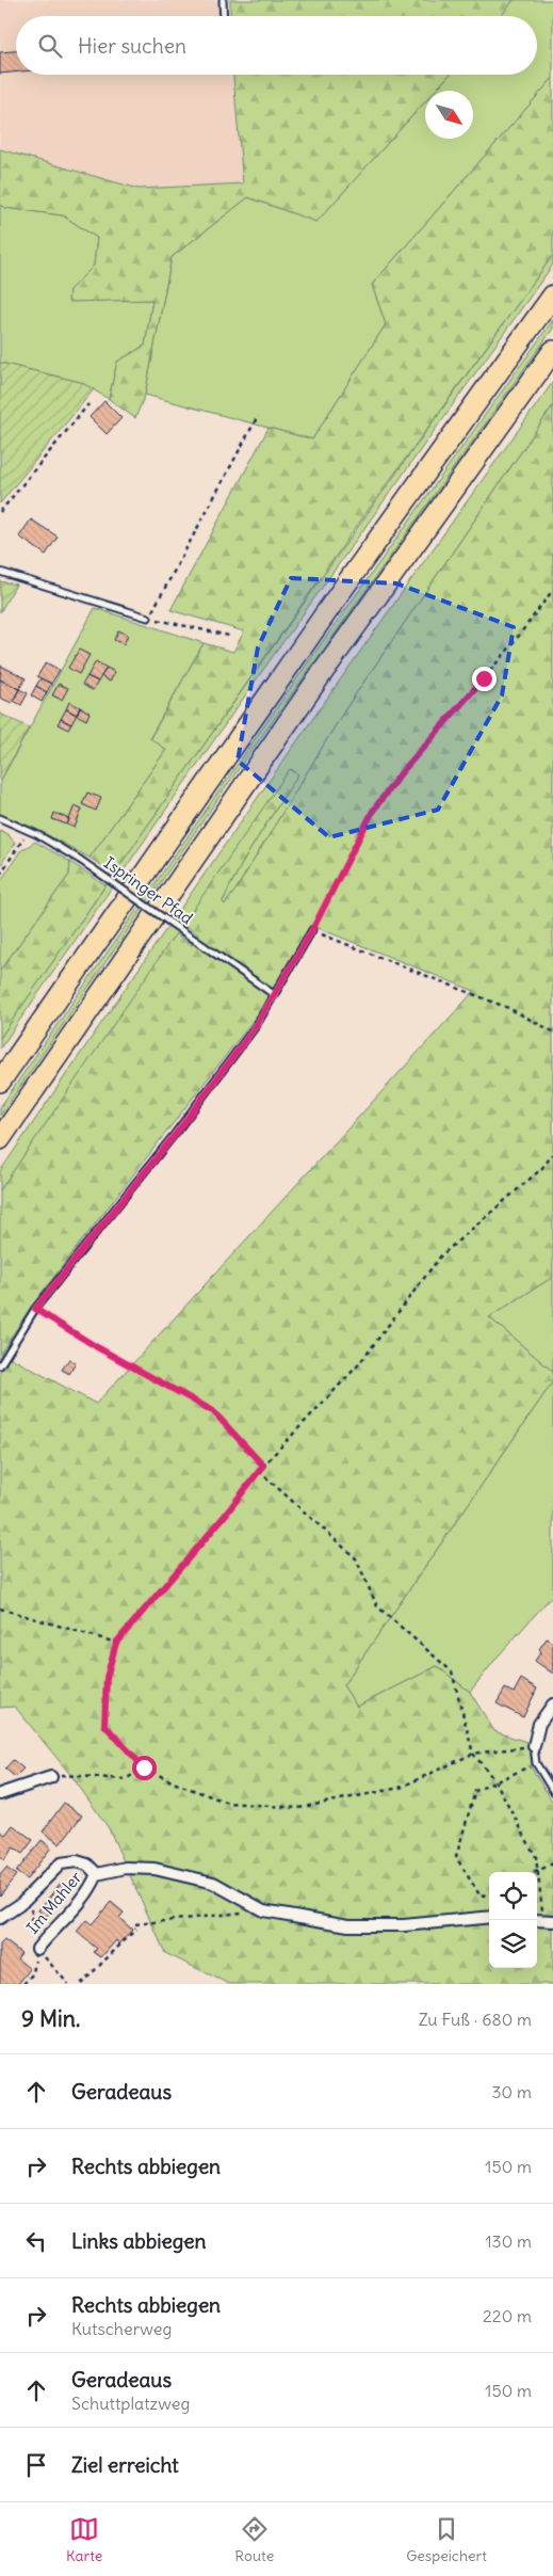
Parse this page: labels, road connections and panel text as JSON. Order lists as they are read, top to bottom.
{
  "streets": {
    "street": ["Im Mahler"],
    "lane": ["Ispringer Pfad"]
  },
  "north": "bottom right",
  "page": {
    "search": "Hier suchen",
    "heading": ["9 Min.", "Zu Fuß · 680 m"],
    "list": [
      ["Geradeaus", "30 m"],
      ["Rechts abbiegen", "150 m"],
      ["Links abbiegen", "130 m"],
      ["Rechts abbiegen", "Kutscherweg", "220 m"],
      ["Geradeaus", "Schuttplatzweg", "150 m"],
      "Ziel erreicht"
    ],
    "nav": ["Karte", "Route", "Gespeichert"]
  }
}
